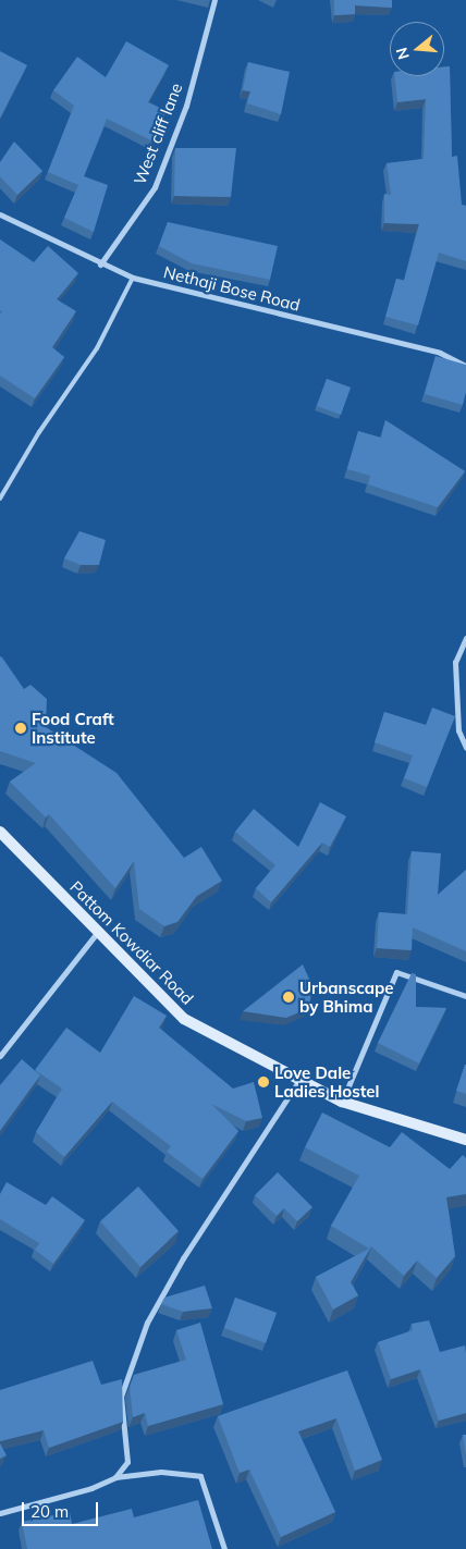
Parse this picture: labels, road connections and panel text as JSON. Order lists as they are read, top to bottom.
{
  "streets": {
    "main road": ["Pattom Kowdiar Road"],
    "street": ["West cliff lane", "Nethaji Bose Road"]
  },
  "crossings": [
    ["West cliff lane", "Nethaji Bose Road"]
  ],
  "places": ["Food Craft Institute", "Urbanscape by Bhima", "Love Dale Ladies Hostel"],
  "scale_bar": "20 m",
  "north": "left"
}
